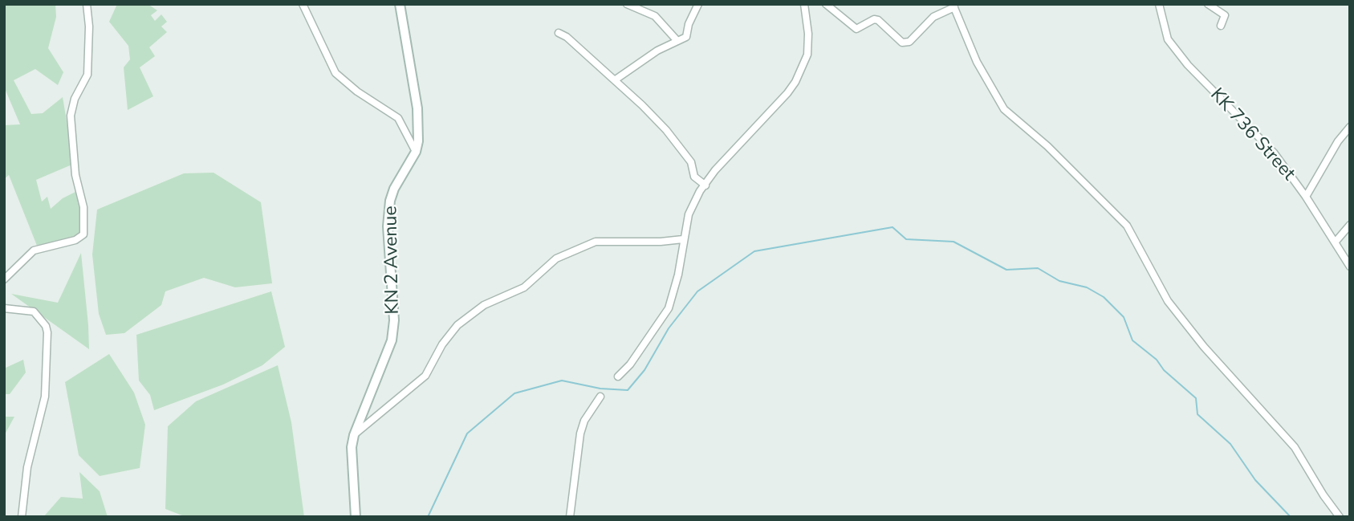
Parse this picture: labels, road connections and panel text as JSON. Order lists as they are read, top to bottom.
{
  "streets": {
    "main road": ["KN 2 Avenue"],
    "street": ["KK 736 Street"]
  }
}
